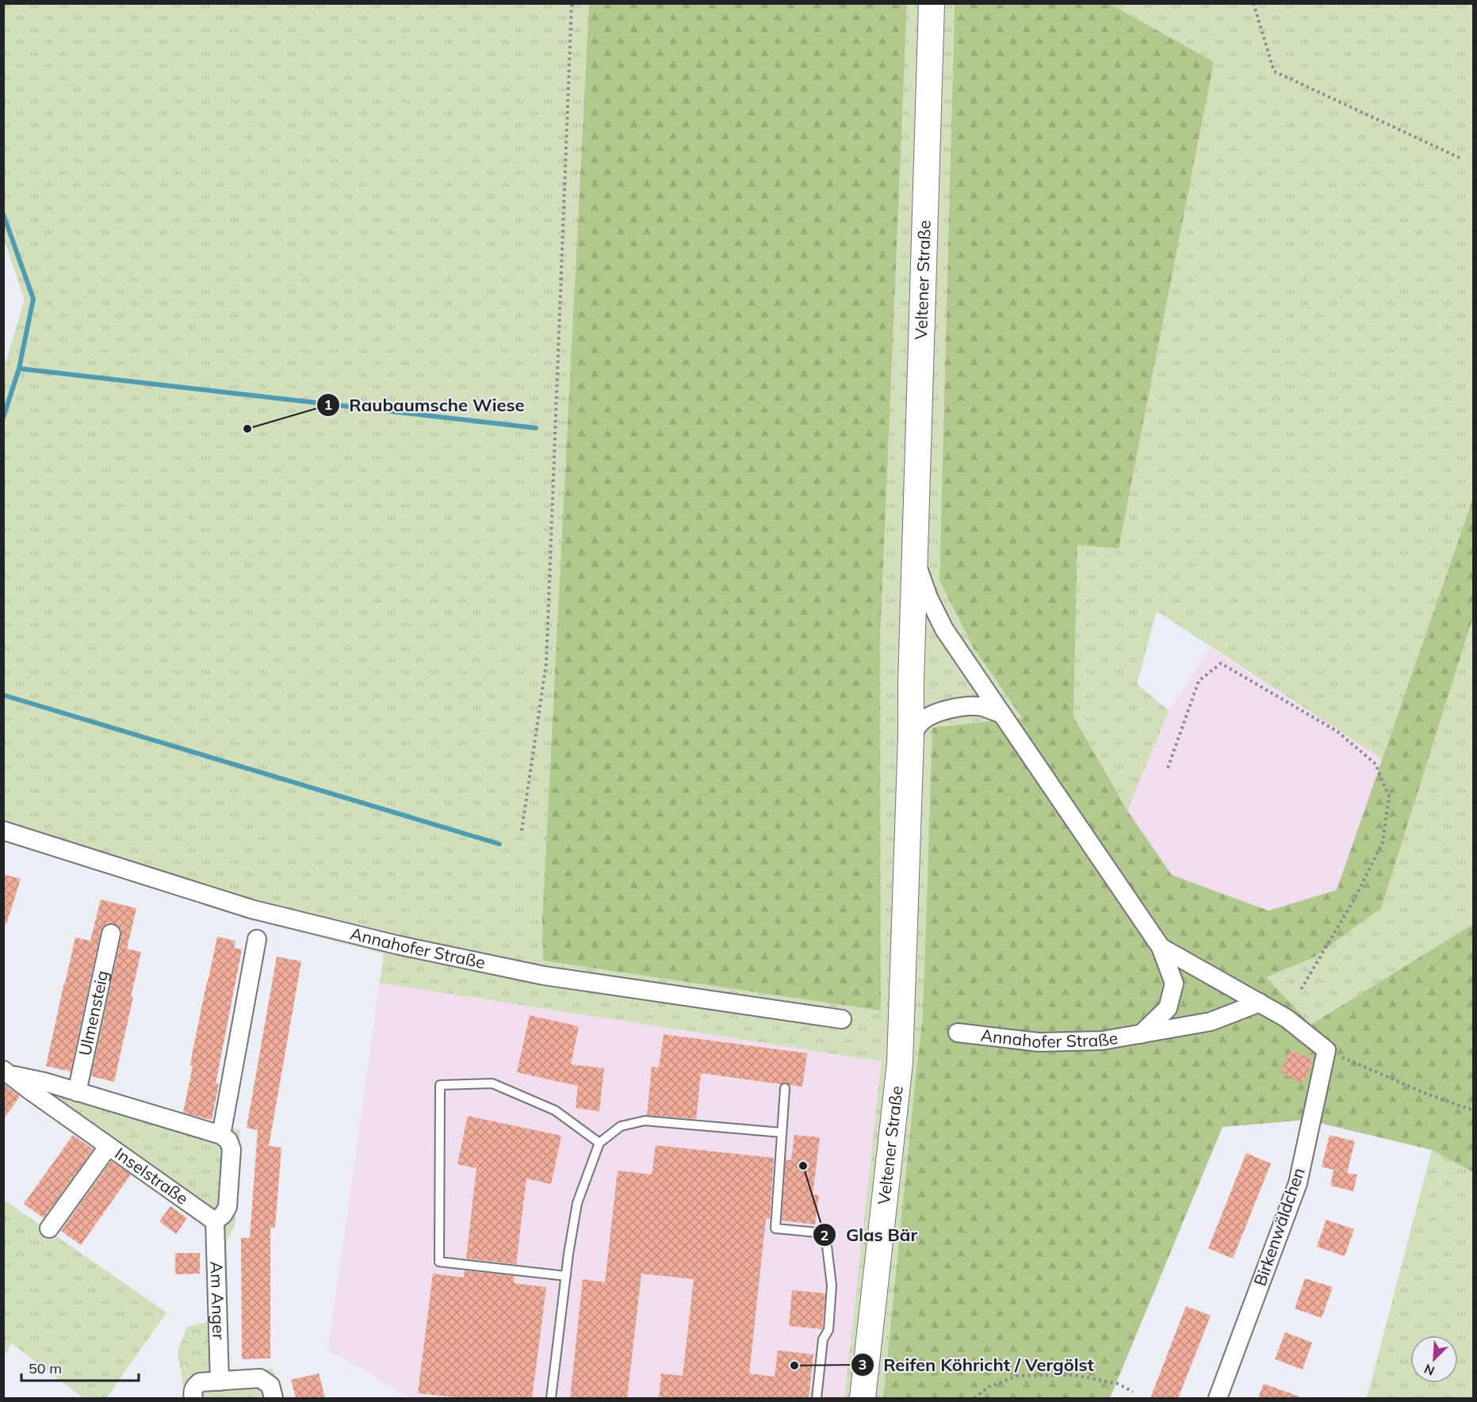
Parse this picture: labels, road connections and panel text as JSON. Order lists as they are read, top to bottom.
{
  "streets": {
    "main road": ["Veltener Straße"],
    "street": [
      "Annahofer Straße",
      "Ulmensteig",
      "Inselstraße",
      "Birkenwäldchen",
      "Am Anger"
    ]
  },
  "crossings": [
    ["Ulmensteig", "Inselstraße"],
    ["Inselstraße", "Am Anger"]
  ],
  "places": ["Raubaumsche Wiese", "Glas Bär", "Reifen Köhricht / Vergölst"],
  "scale_bar": "50 m",
  "north": "bottom left"
}
